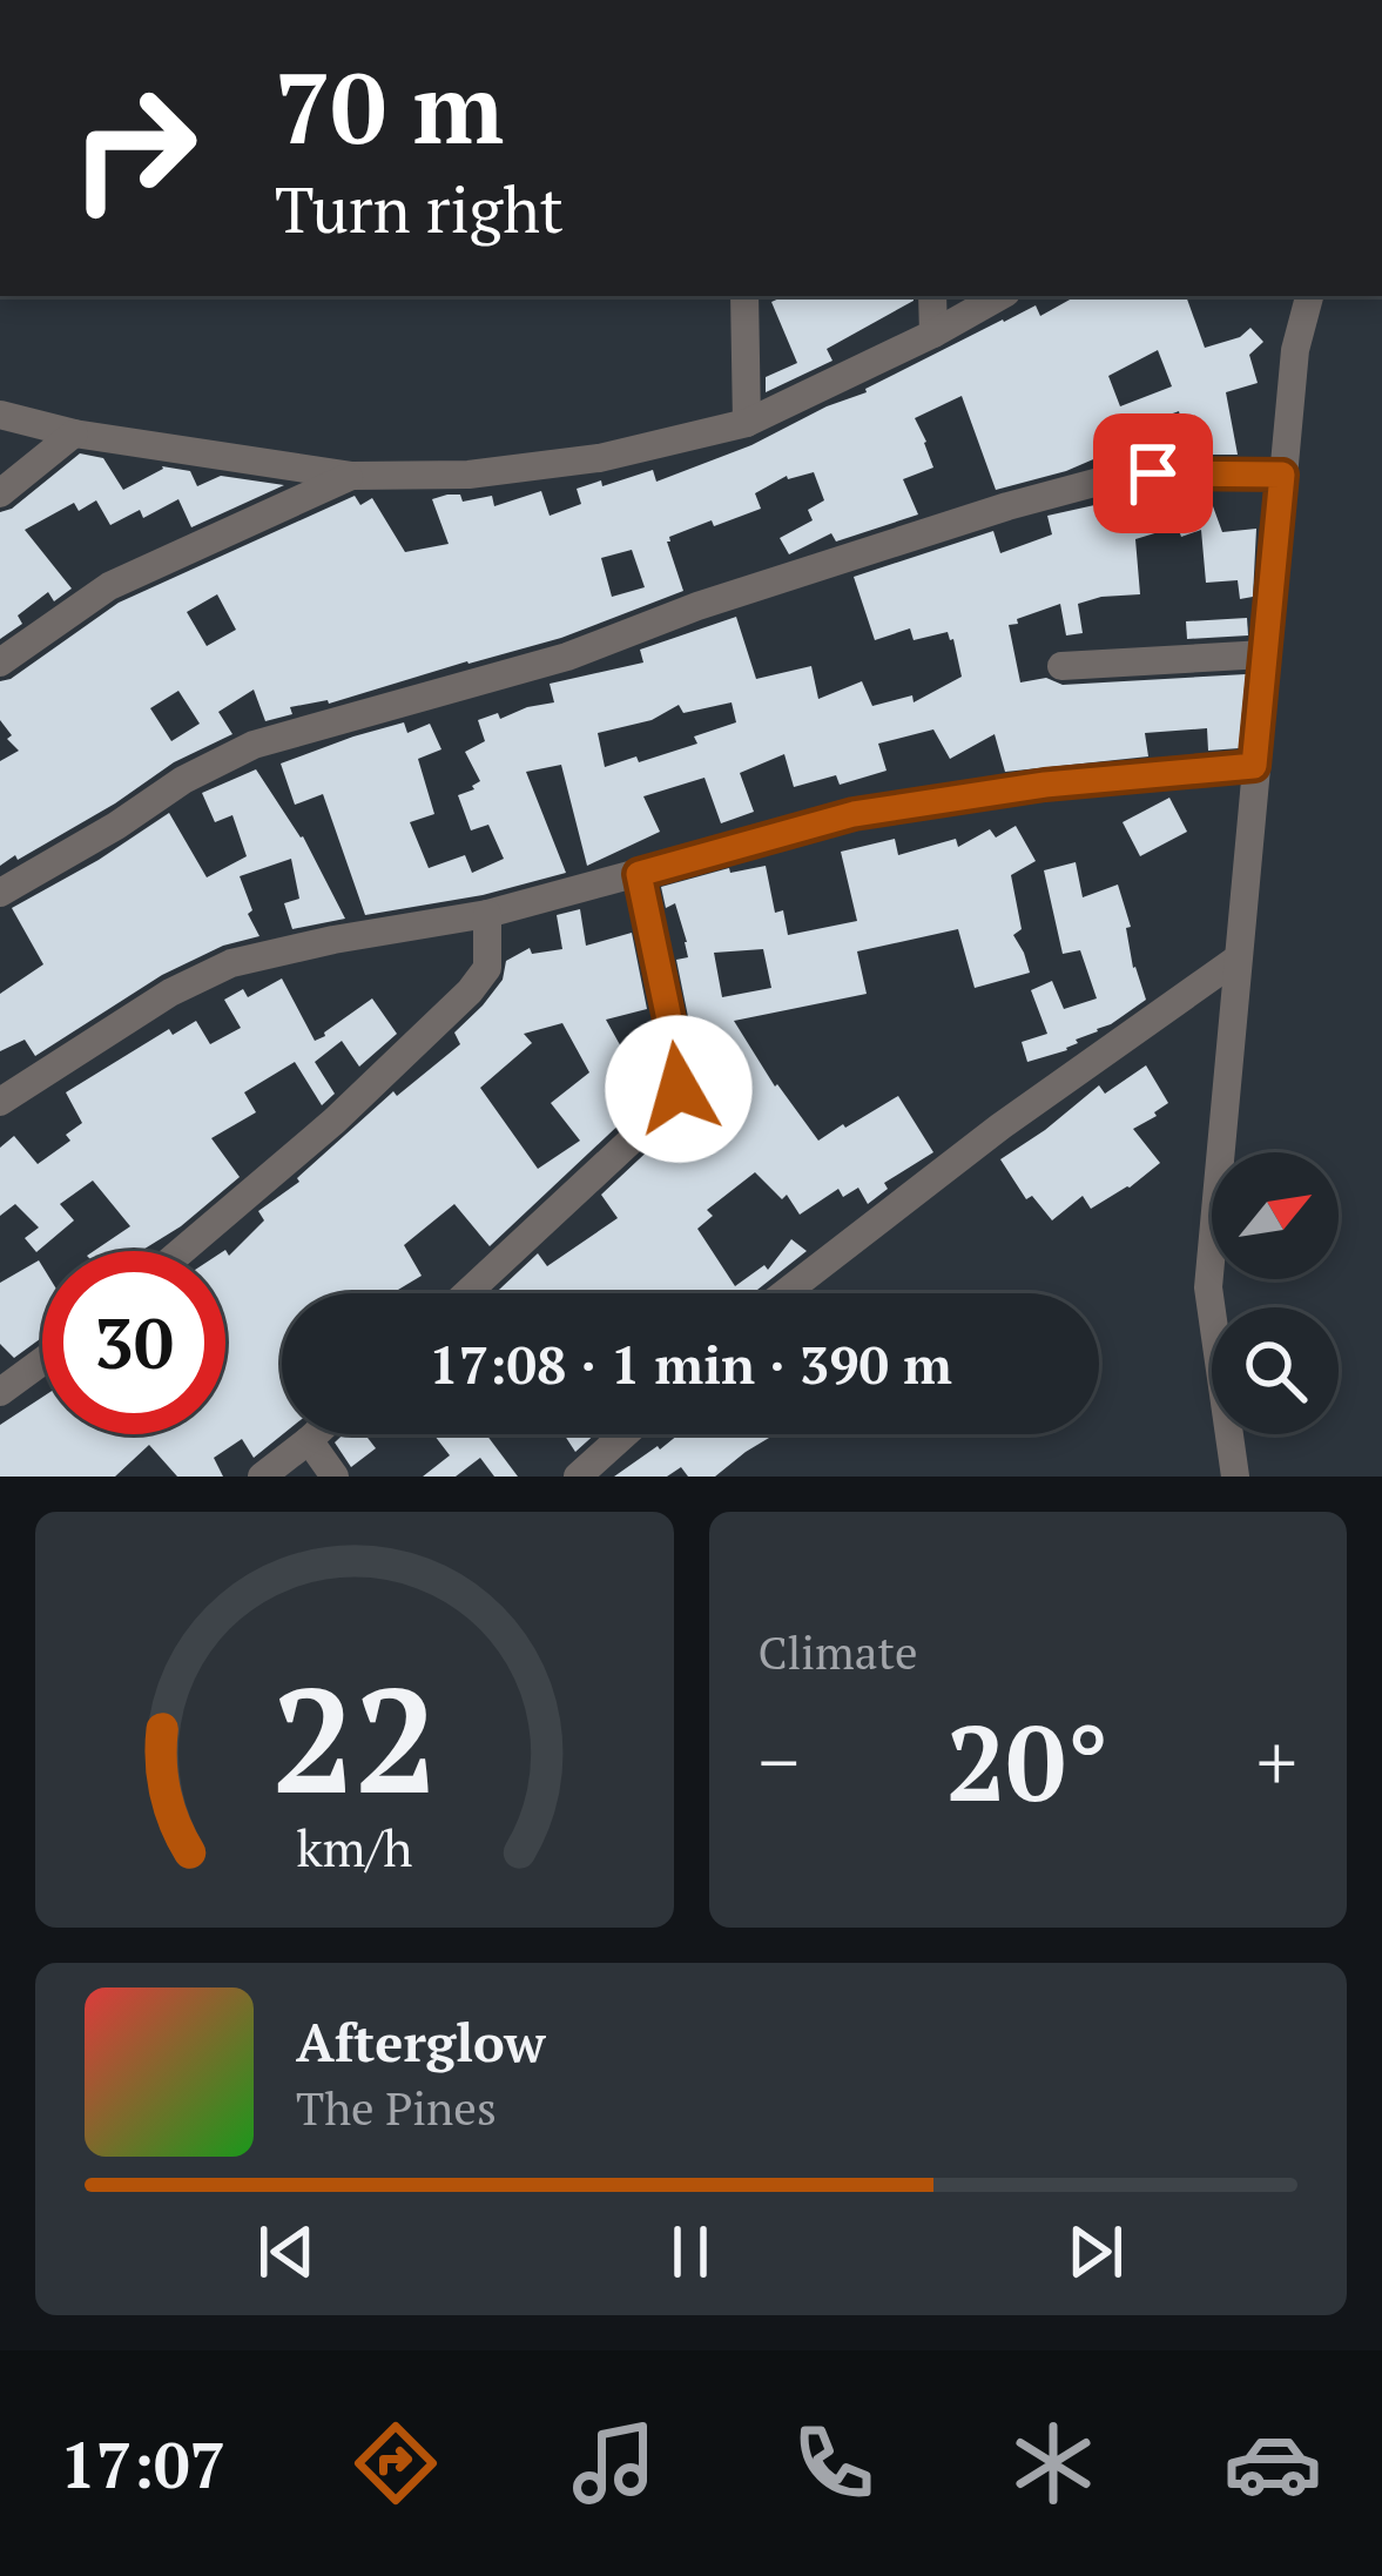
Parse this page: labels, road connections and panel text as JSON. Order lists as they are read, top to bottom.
{
  "north": "top right",
  "page": {
    "turn": ["70 m", "Turn right"],
    "limit": "30",
    "trip": "17:08 · 1 min · 390 m",
    "tile": "Climate",
    "heat": ["−", "20°", "+"],
    "song": ["Afterglow", "The Pines"],
    "tabs": "17:07",
    "gauge": ["22", "km/h"]
  }
}
